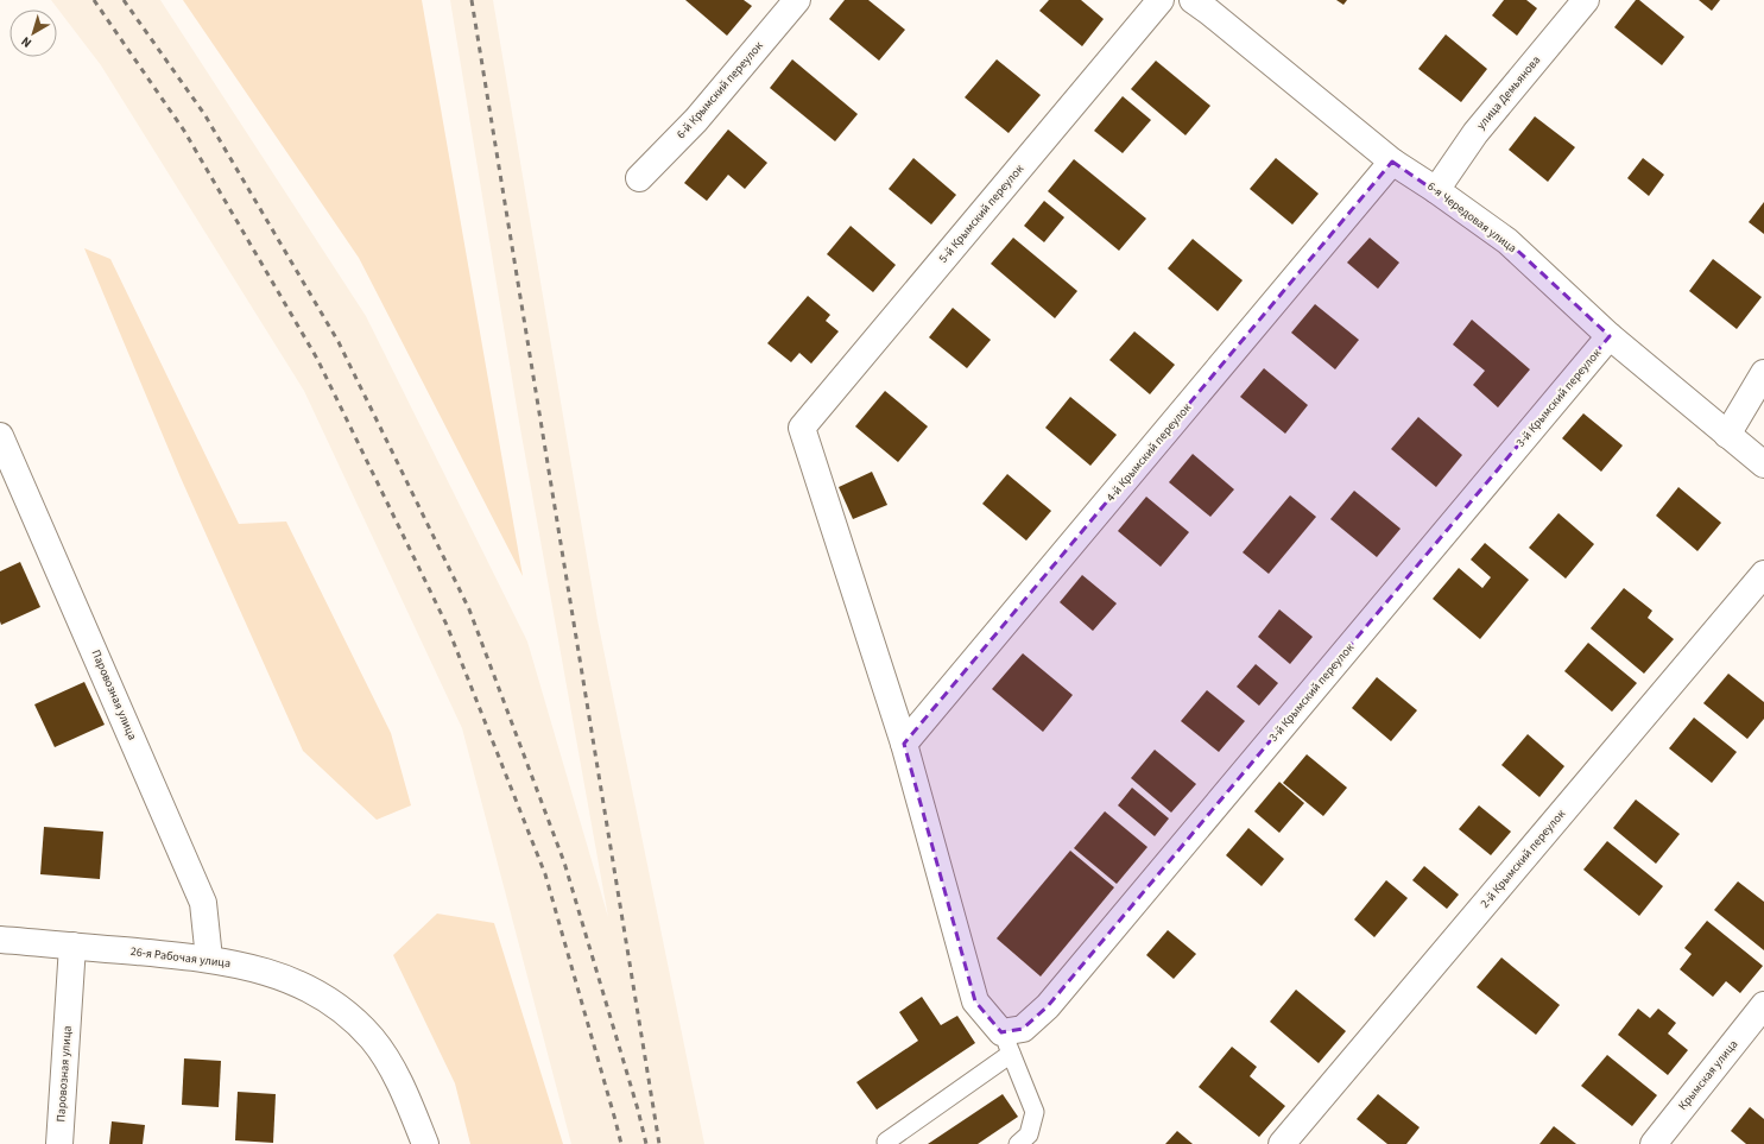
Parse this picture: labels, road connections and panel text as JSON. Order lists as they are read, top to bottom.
{
  "streets": {
    "street": [
      "6-й Крымский переулок",
      "улица Демьянова",
      "5-й Крымский переулок",
      "6-я Чередовая улица",
      "3-й Крымский переулок",
      "4-й Крымский переулок",
      "Паровозная улица",
      "2-й Крымский переулок",
      "26-я Рабочая улица",
      "Крымская улица"
    ]
  },
  "crossings": [
    ["улица Демьянова", "6-я Чередовая улица"],
    ["5-й Крымский переулок", "4-й Крымский переулок"],
    ["6-я Чередовая улица", "3-й Крымский переулок"],
    ["6-я Чередовая улица", "4-й Крымский переулок"],
    ["Паровозная улица", "26-я Рабочая улица"]
  ],
  "north": "bottom left"
}
